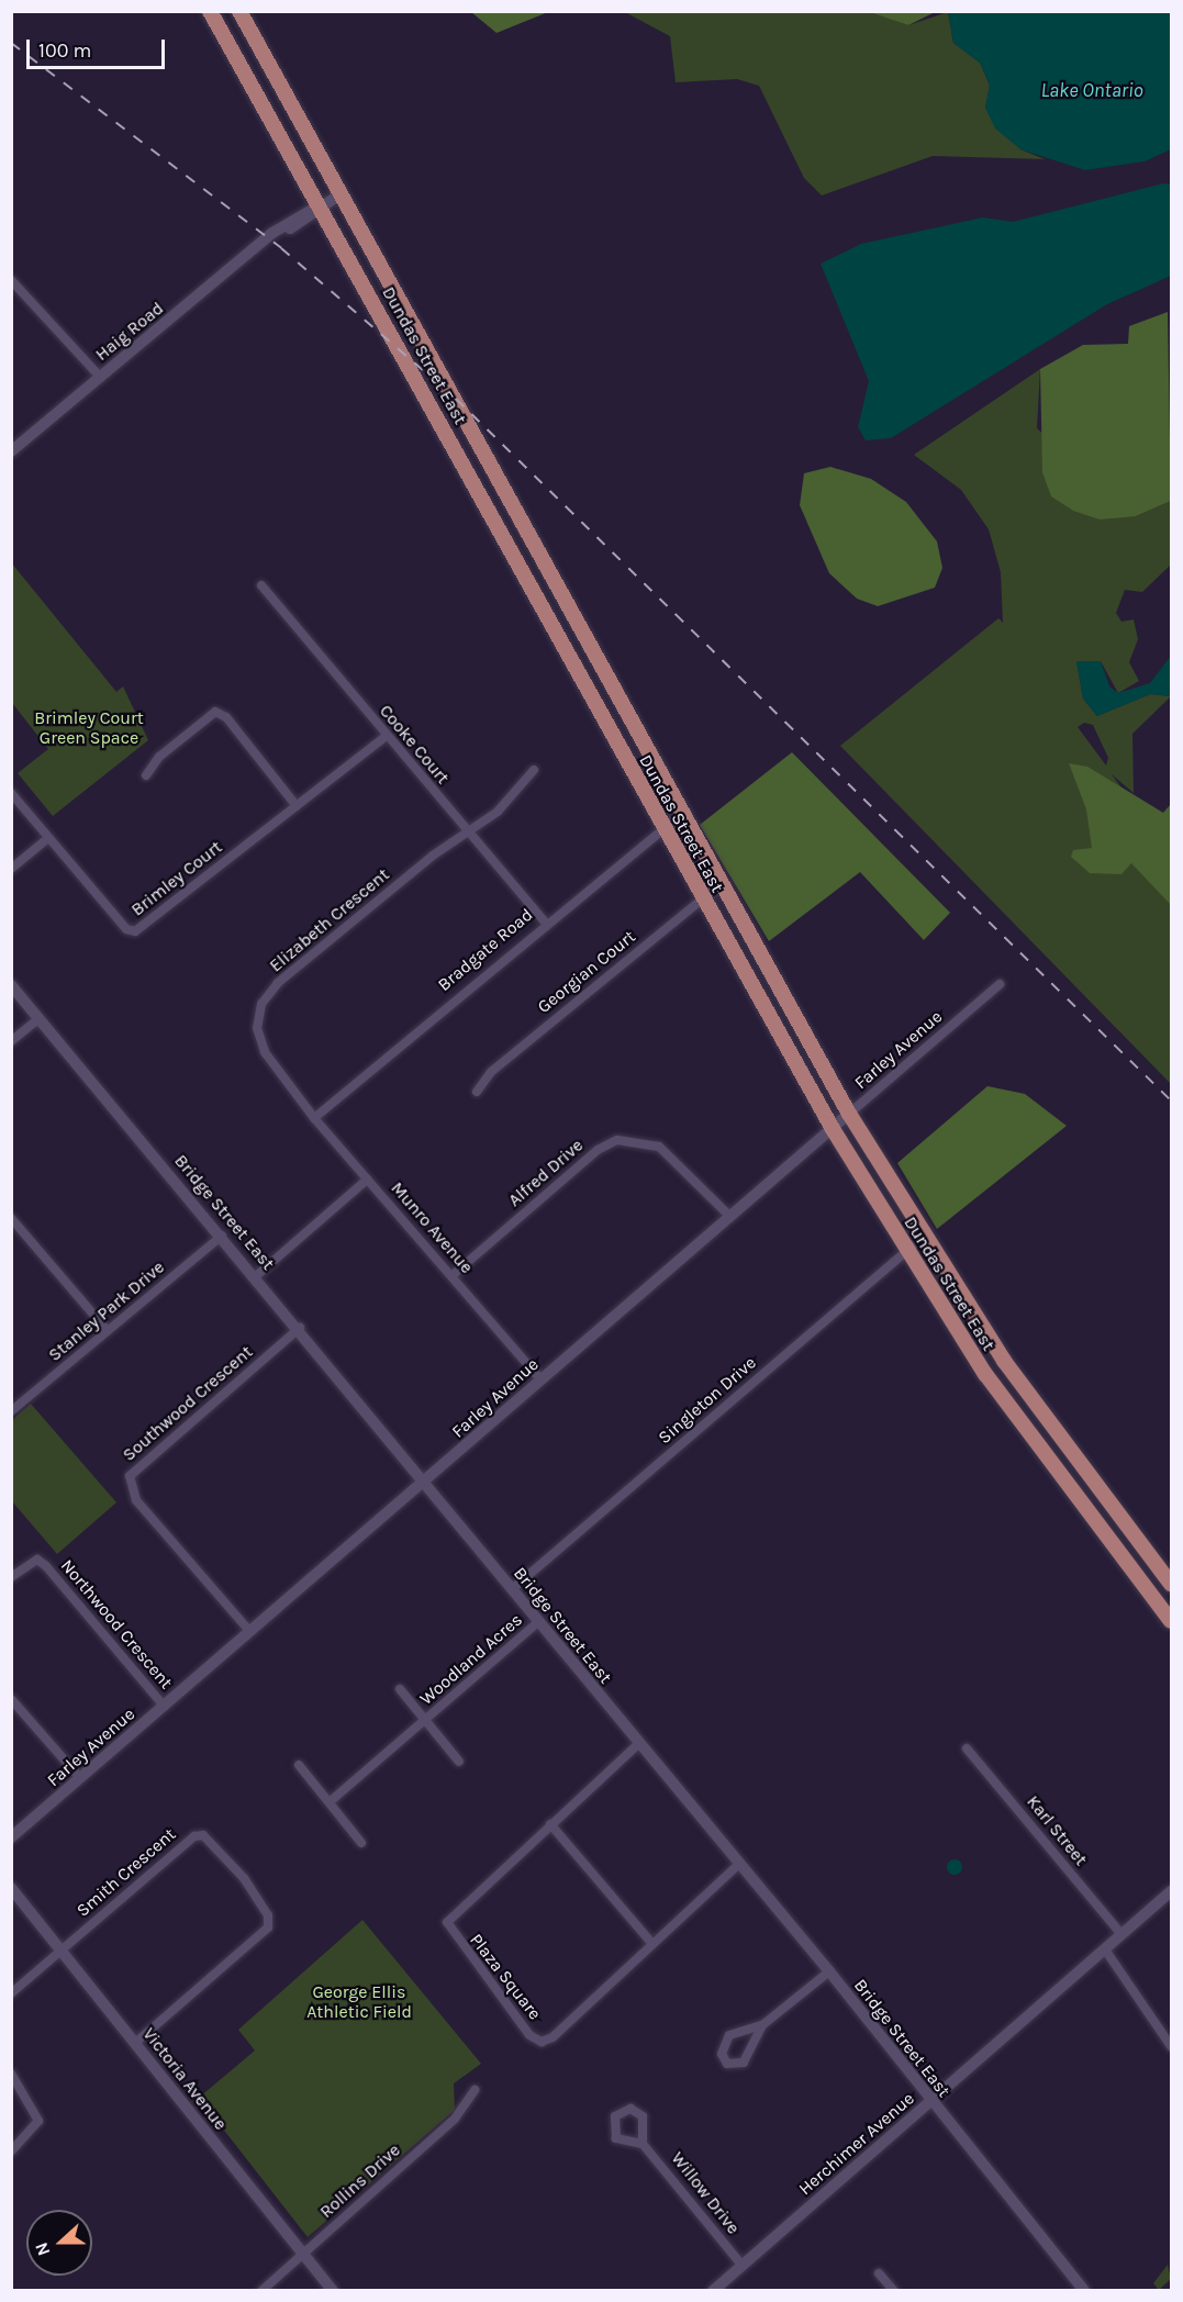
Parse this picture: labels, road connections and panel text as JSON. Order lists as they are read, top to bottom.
{
  "streets": {
    "main road": ["Dundas Street East"],
    "street": [
      "Haig Road",
      "Cooke Court",
      "Brimley Court",
      "Elizabeth Crescent",
      "Bradgate Road",
      "Georgian Court",
      "Farley Avenue",
      "Alfred Drive",
      "Bridge Street East",
      "Munro Avenue",
      "Stanley Park Drive",
      "Singleton Drive",
      "Southwood Crescent",
      "Northwood Crescent",
      "Woodland Acres",
      "Karl Street",
      "Smith Crescent",
      "Plaza Square",
      "Victoria Avenue",
      "Herchimer Avenue",
      "Rollins Drive",
      "Willow Drive"
    ]
  },
  "crossings": [
    ["Haig Road", "Dundas Street East"],
    ["Dundas Street East", "Bradgate Road"],
    ["Dundas Street East", "Georgian Court"],
    ["Dundas Street East", "Farley Avenue"],
    ["Dundas Street East", "Singleton Drive"],
    ["Cooke Court", "Brimley Court"],
    ["Cooke Court", "Elizabeth Crescent"],
    ["Cooke Court", "Bradgate Road"],
    ["Elizabeth Crescent", "Bradgate Road"],
    ["Elizabeth Crescent", "Munro Avenue"],
    ["Farley Avenue", "Alfred Drive"],
    ["Farley Avenue", "Bridge Street East"],
    ["Farley Avenue", "Munro Avenue"],
    ["Farley Avenue", "Southwood Crescent"],
    ["Farley Avenue", "Northwood Crescent"],
    ["Alfred Drive", "Munro Avenue"],
    ["Bridge Street East", "Munro Avenue"],
    ["Bridge Street East", "Stanley Park Drive"],
    ["Bridge Street East", "Singleton Drive"],
    ["Bridge Street East", "Southwood Crescent"],
    ["Bridge Street East", "Woodland Acres"],
    ["Bridge Street East", "Plaza Square"],
    ["Bridge Street East", "Herchimer Avenue"],
    ["Karl Street", "Herchimer Avenue"],
    ["Smith Crescent", "Victoria Avenue"],
    ["Victoria Avenue", "Rollins Drive"],
    ["Herchimer Avenue", "Willow Drive"]
  ],
  "water": ["Lake Ontario"],
  "parks": ["Brimley Court Green Space", "George Ellis Athletic Field"],
  "scale_bar": "100 m",
  "north": "left"
}
